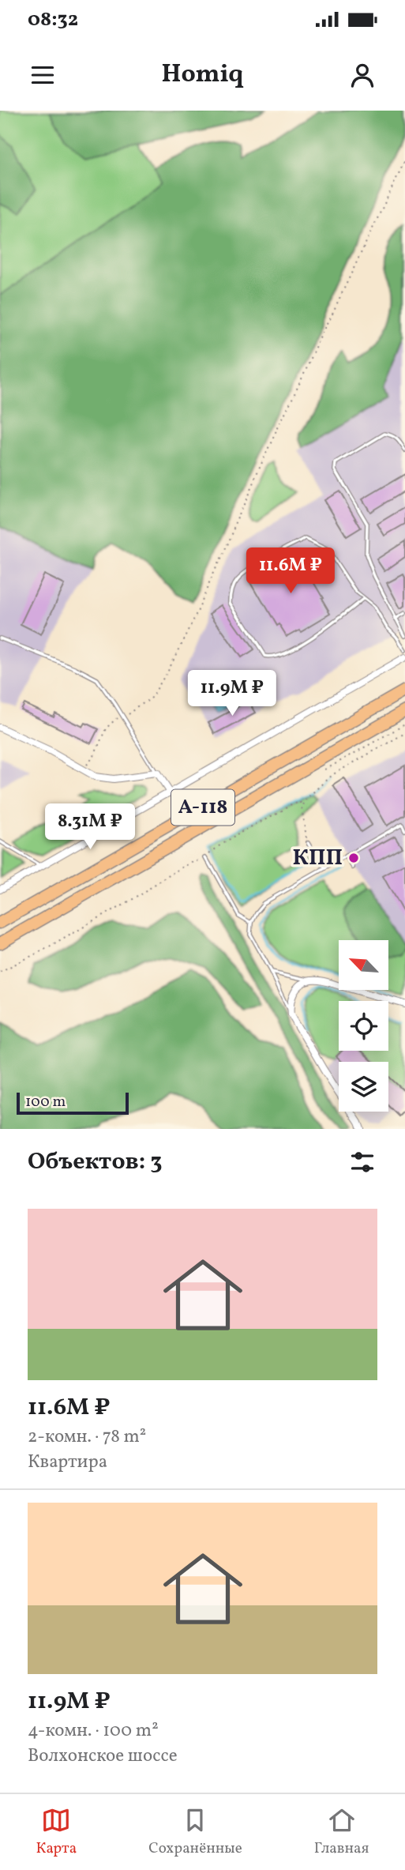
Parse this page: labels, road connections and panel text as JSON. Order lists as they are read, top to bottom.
{
  "streets": {
    "highway": ["А-118"]
  },
  "places": ["КПП"],
  "scale_bar": "100 m",
  "north": "top left",
  "page": {
    "status": "08:32",
    "header": "Homiq",
    "price": ["11.6M ₽", "11.9M ₽", "8.31M ₽"],
    "scale": "100 m",
    "heading": "Объектов: 3",
    "list": [
      {
        "name": "11.6M ₽",
        "note": "2-комн. · 78 m² · Квартира"
      },
      {
        "name": "11.9M ₽",
        "note": "4-комн. · 100 m² · Волхонское шоссе"
      }
    ],
    "tabs": ["Карта", "Сохранённые", "Главная"]
  }
}
